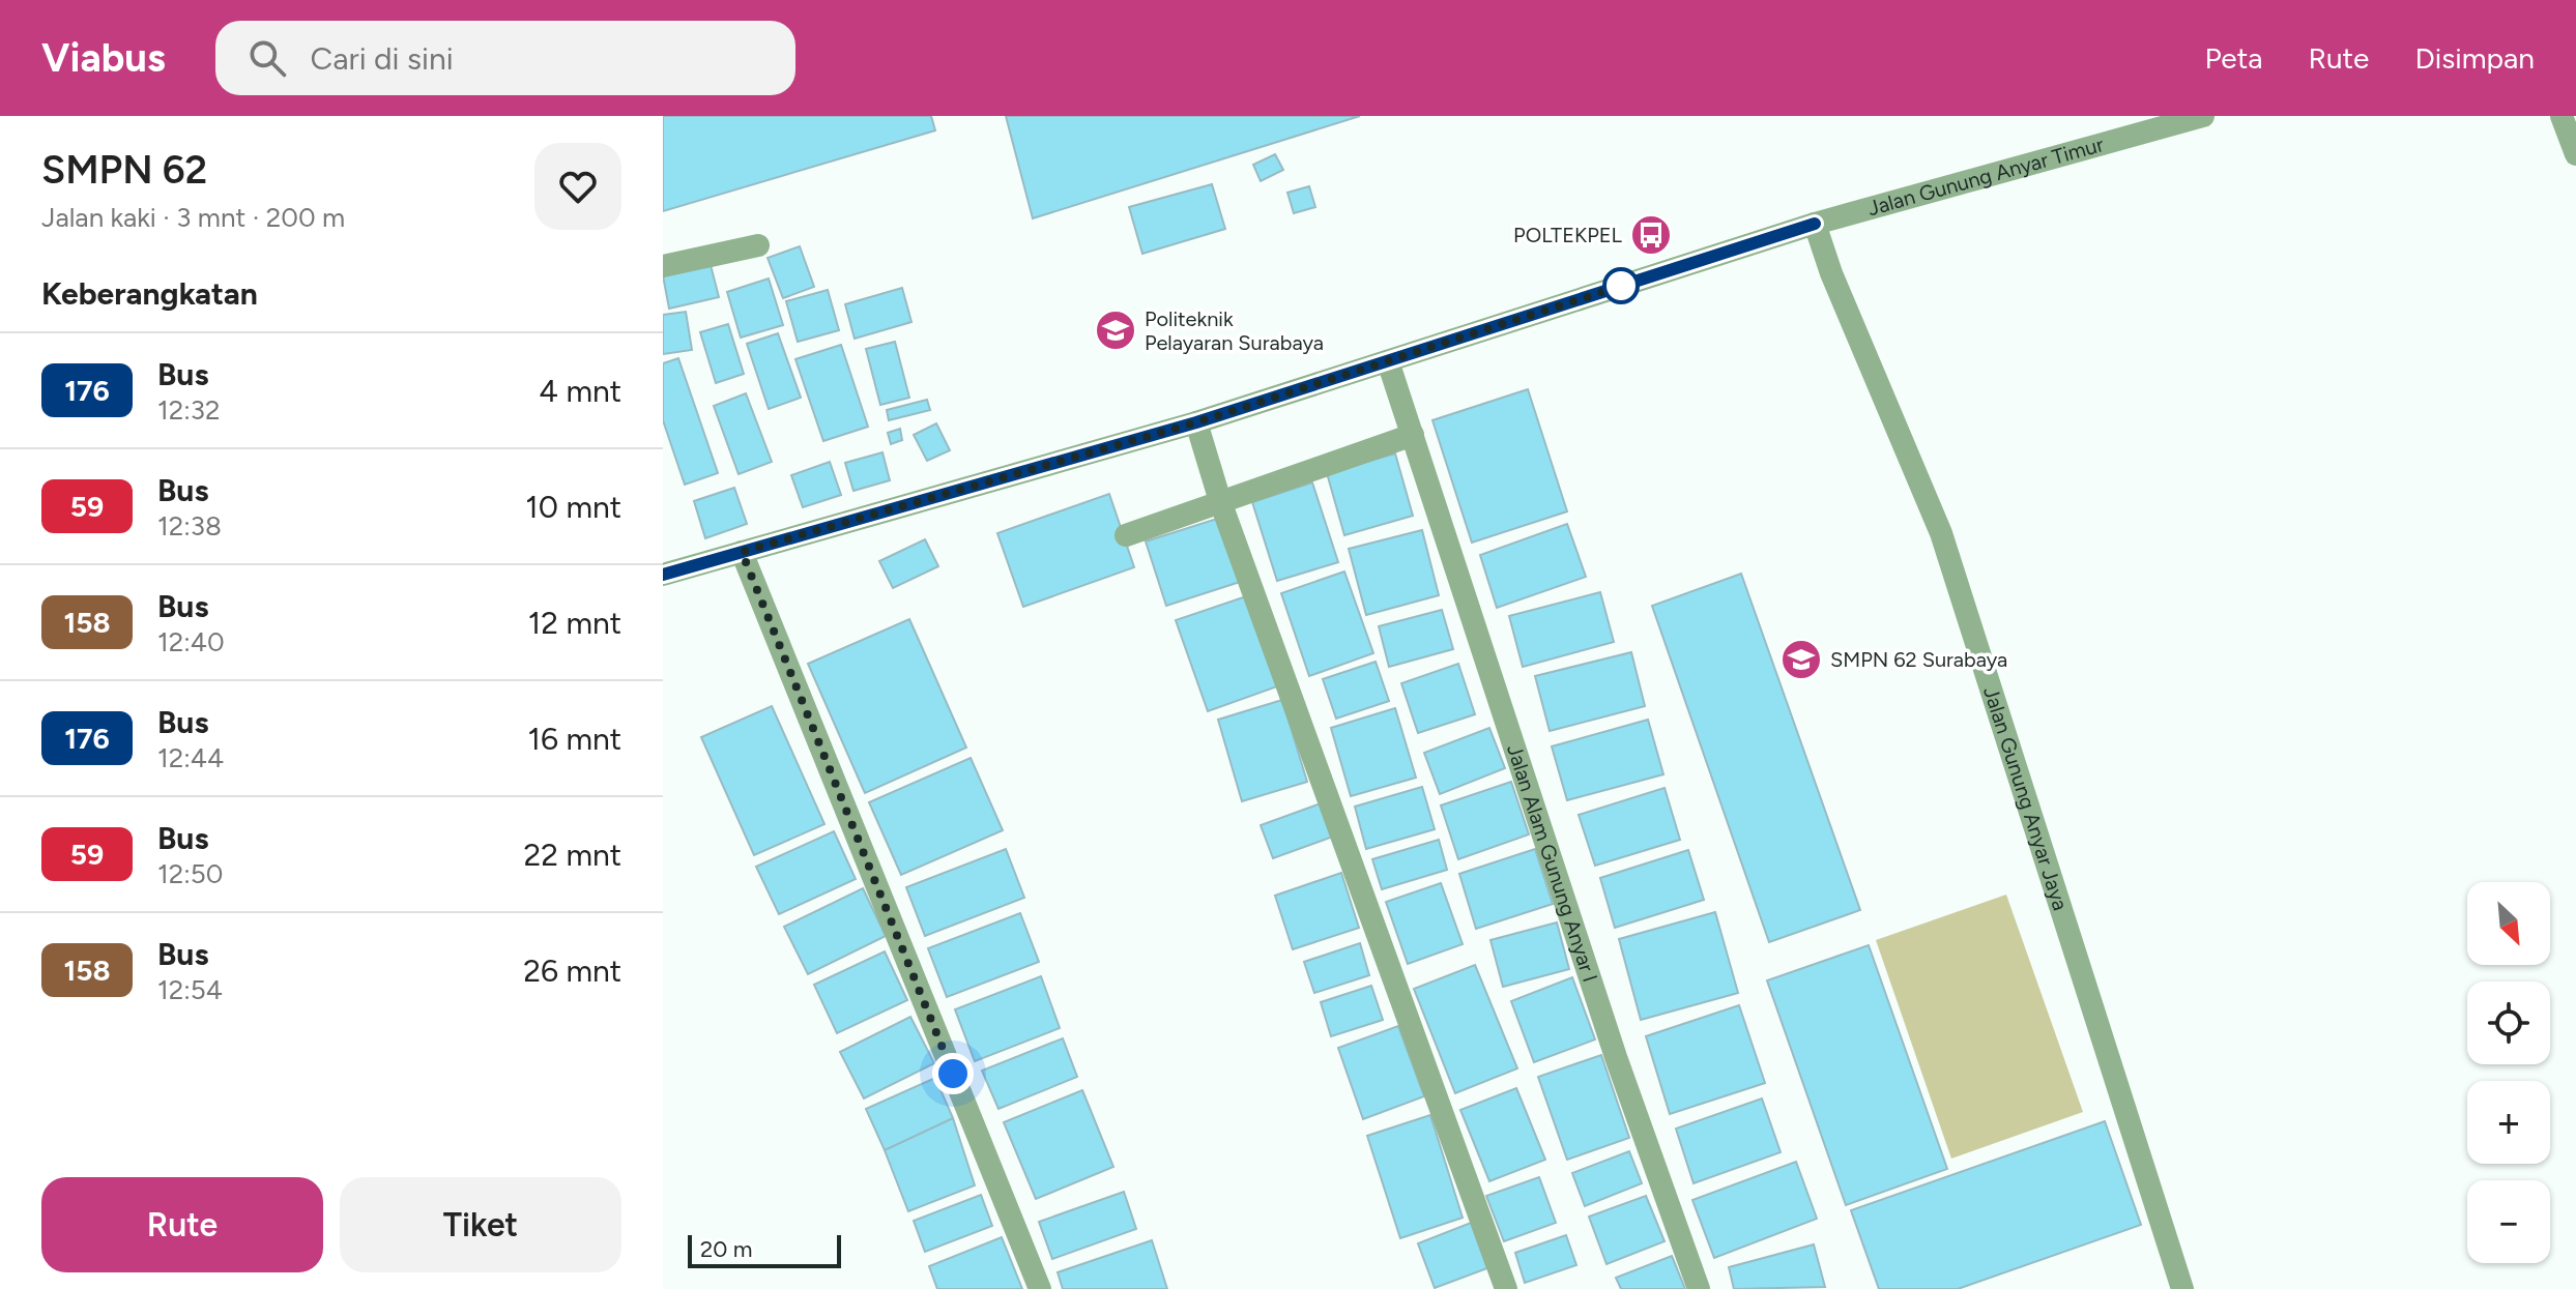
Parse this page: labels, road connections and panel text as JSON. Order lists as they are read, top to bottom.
{
  "streets": {
    "street": ["Jalan Gunung Anyar Timur", "Jalan Gunung Anyar Jaya", "Jalan Alam Gunung Anyar I"]
  },
  "crossings": [
    ["Jalan Gunung Anyar Timur", "Jalan Gunung Anyar Jaya"],
    ["Jalan Gunung Anyar Timur", "Jalan Alam Gunung Anyar I"]
  ],
  "places": {
    "bus stop": ["POLTEKPEL"],
    "school or university": ["Politeknik Pelayaran Surabaya", "SMPN 62 Surabaya"]
  },
  "lines": ["bus line 176"],
  "scale_bar": "20 m",
  "north": "bottom right",
  "page": {
    "header": "Viabus",
    "search": "Cari di sini",
    "nav": ["Peta", "Rute", "Disimpan"],
    "heading": [
      ["SMPN 62", "Jalan kaki · 3 mnt · 200 m"],
      "Keberangkatan"
    ],
    "list": [
      {
        "mark": "176",
        "name": "Bus",
        "note": "12:32",
        "value": "4 mnt"
      },
      {
        "mark": "59",
        "name": "Bus",
        "note": "12:38",
        "value": "10 mnt"
      },
      {
        "mark": "158",
        "name": "Bus",
        "note": "12:40",
        "value": "12 mnt"
      },
      {
        "mark": "176",
        "name": "Bus",
        "note": "12:44",
        "value": "16 mnt"
      },
      {
        "mark": "59",
        "name": "Bus",
        "note": "12:50",
        "value": "22 mnt"
      },
      {
        "mark": "158",
        "name": "Bus",
        "note": "12:54",
        "value": "26 mnt"
      }
    ],
    "map_buttons": ["+", "−"],
    "buttons": ["Rute", "Tiket"],
    "scale": "20 m"
  }
}
